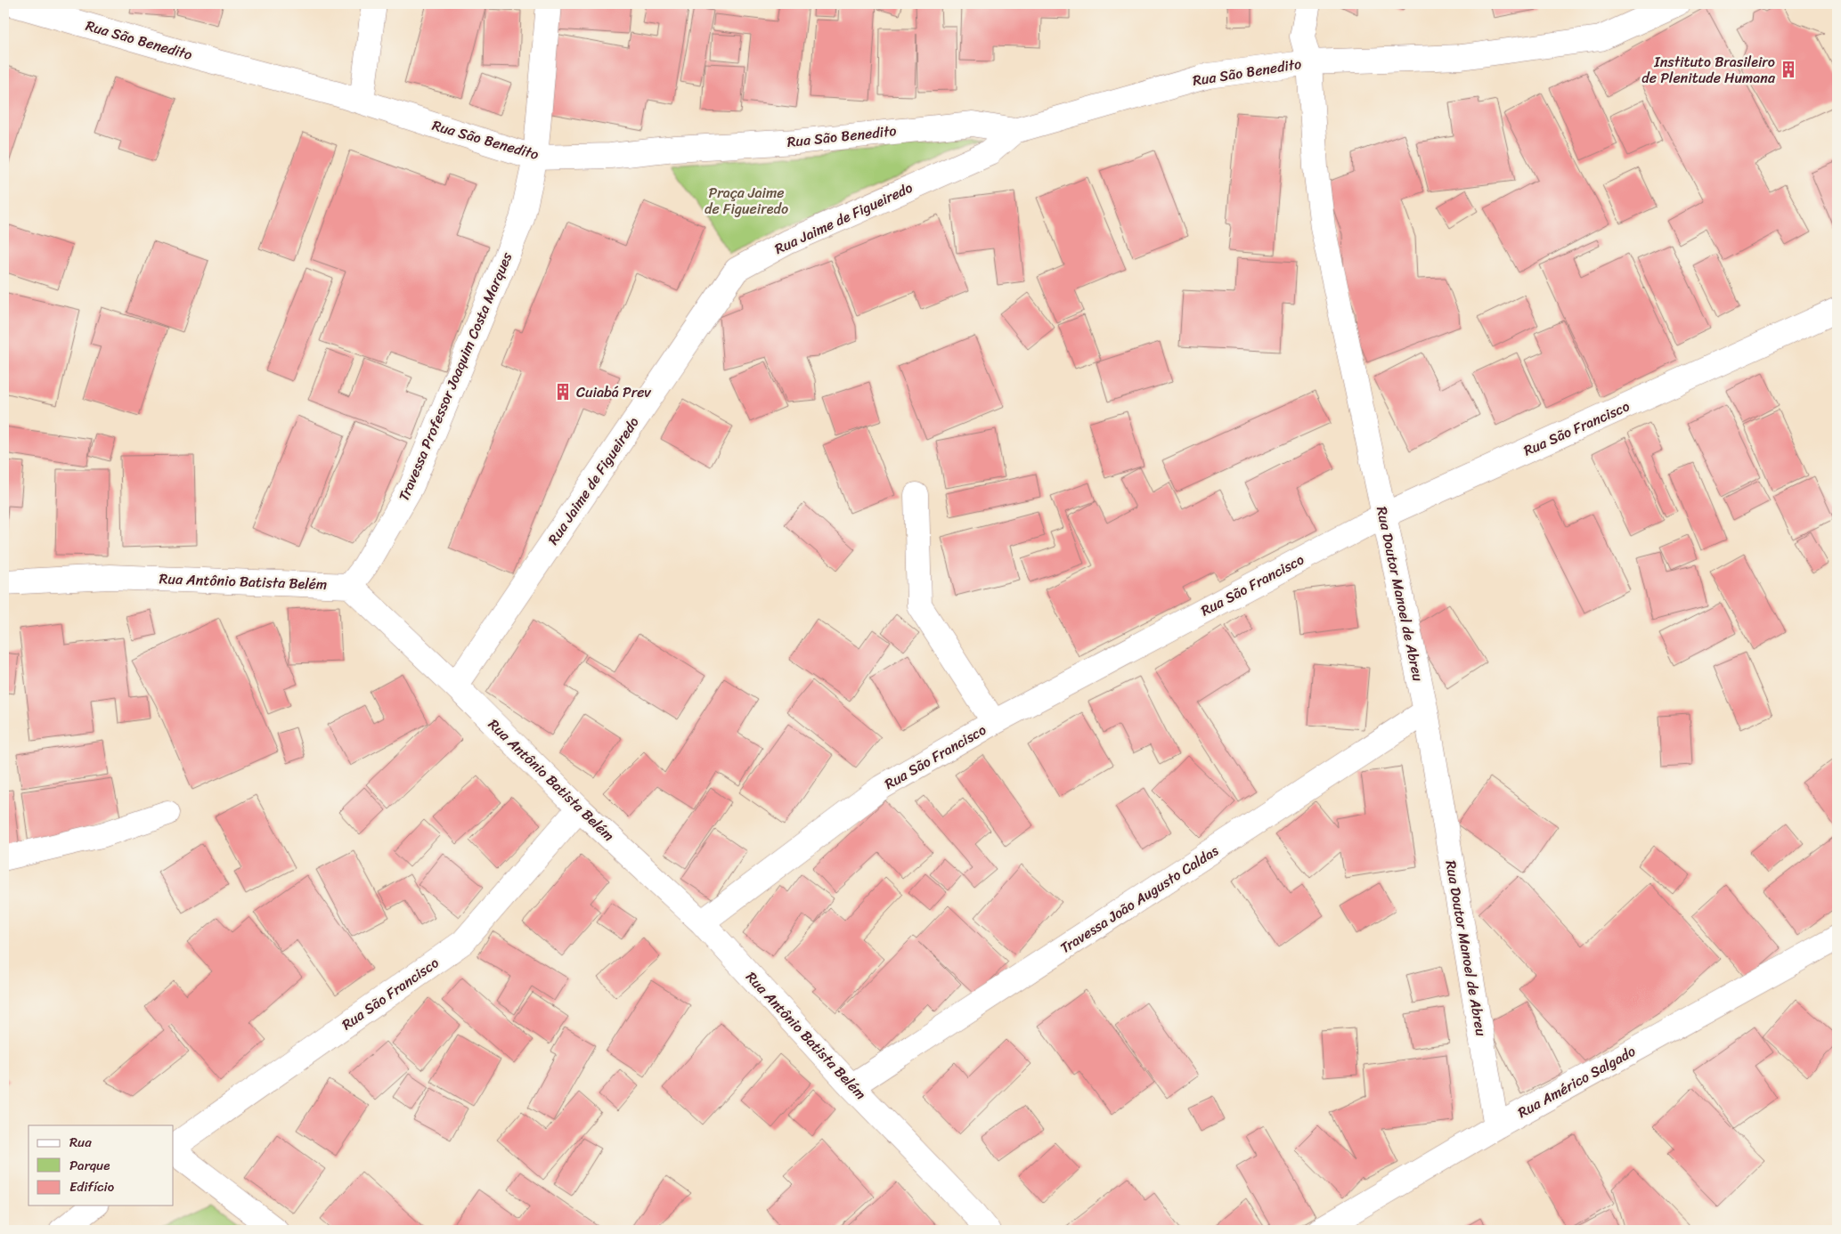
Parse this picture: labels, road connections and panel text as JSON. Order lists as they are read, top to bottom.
{
  "streets": {
    "street": [
      "Rua São Benedito",
      "Rua Jaime de Figueiredo",
      "Travessa Professor Joaquim Costa Marques",
      "Rua São Francisco",
      "Rua Antônio Batista Belém",
      "Rua Doutor Manoel de Abreu",
      "Travessa João Augusto Caldas",
      "Rua Américo Salgado"
    ]
  },
  "crossings": [
    ["Rua São Benedito", "Rua Jaime de Figueiredo"],
    ["Rua São Benedito", "Travessa Professor Joaquim Costa Marques"],
    ["Rua São Benedito", "Rua Doutor Manoel de Abreu"],
    ["Rua Jaime de Figueiredo", "Rua Antônio Batista Belém"],
    ["Travessa Professor Joaquim Costa Marques", "Rua Antônio Batista Belém"],
    ["Rua São Francisco", "Rua Antônio Batista Belém"],
    ["Rua São Francisco", "Rua Doutor Manoel de Abreu"],
    ["Rua Antônio Batista Belém", "Travessa João Augusto Caldas"],
    ["Rua Doutor Manoel de Abreu", "Travessa João Augusto Caldas"],
    ["Rua Doutor Manoel de Abreu", "Rua Américo Salgado"]
  ],
  "parks": ["Praça Jaime de Figueiredo"],
  "places": {
    "building": ["Instituto Brasileiro de Plenitude Humana", "Cuiabá Prev"]
  },
  "legend": ["Rua", "Parque", "Edifício"]
}
